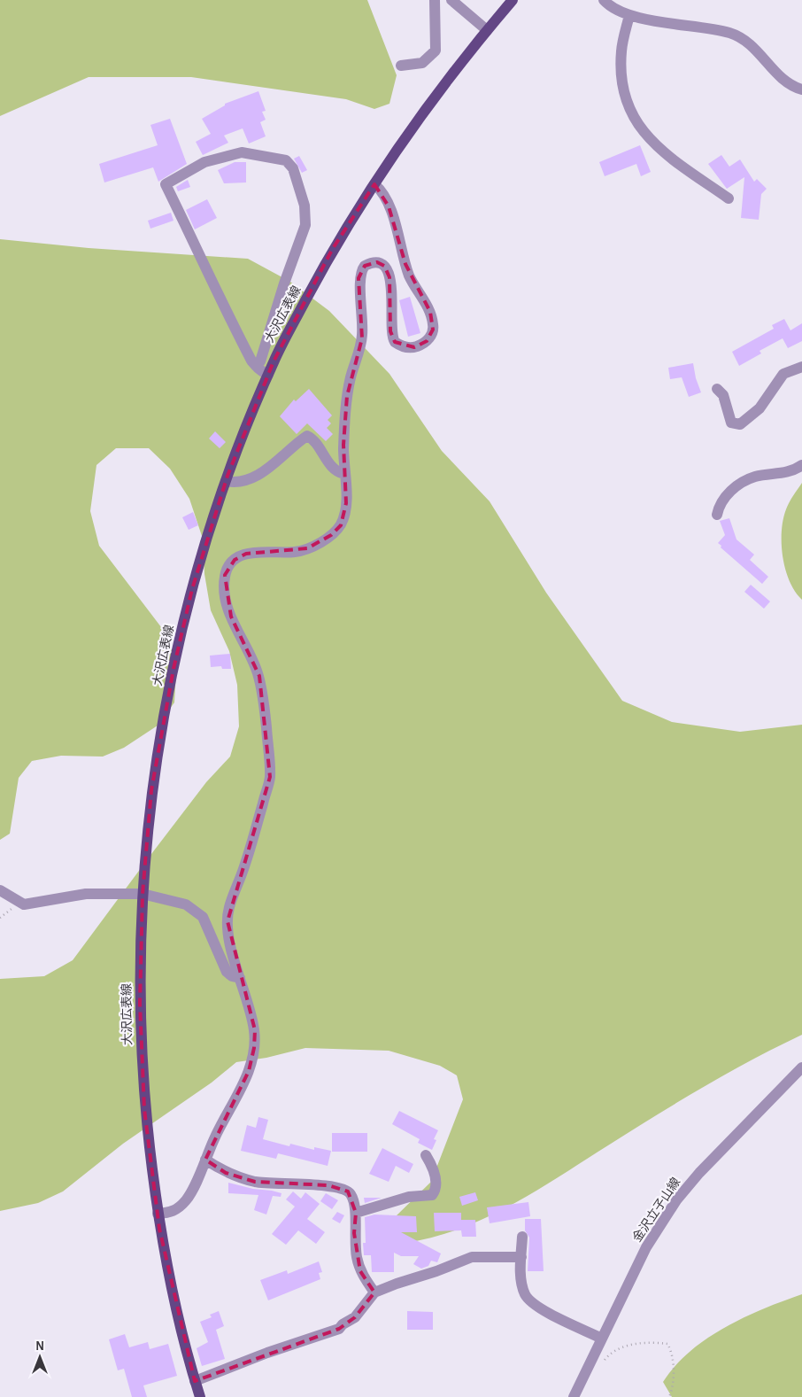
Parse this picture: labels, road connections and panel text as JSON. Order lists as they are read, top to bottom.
{
  "streets": {
    "main road": ["大沢広表線"],
    "street": ["金沢立子山線"]
  },
  "north": "top"
}
